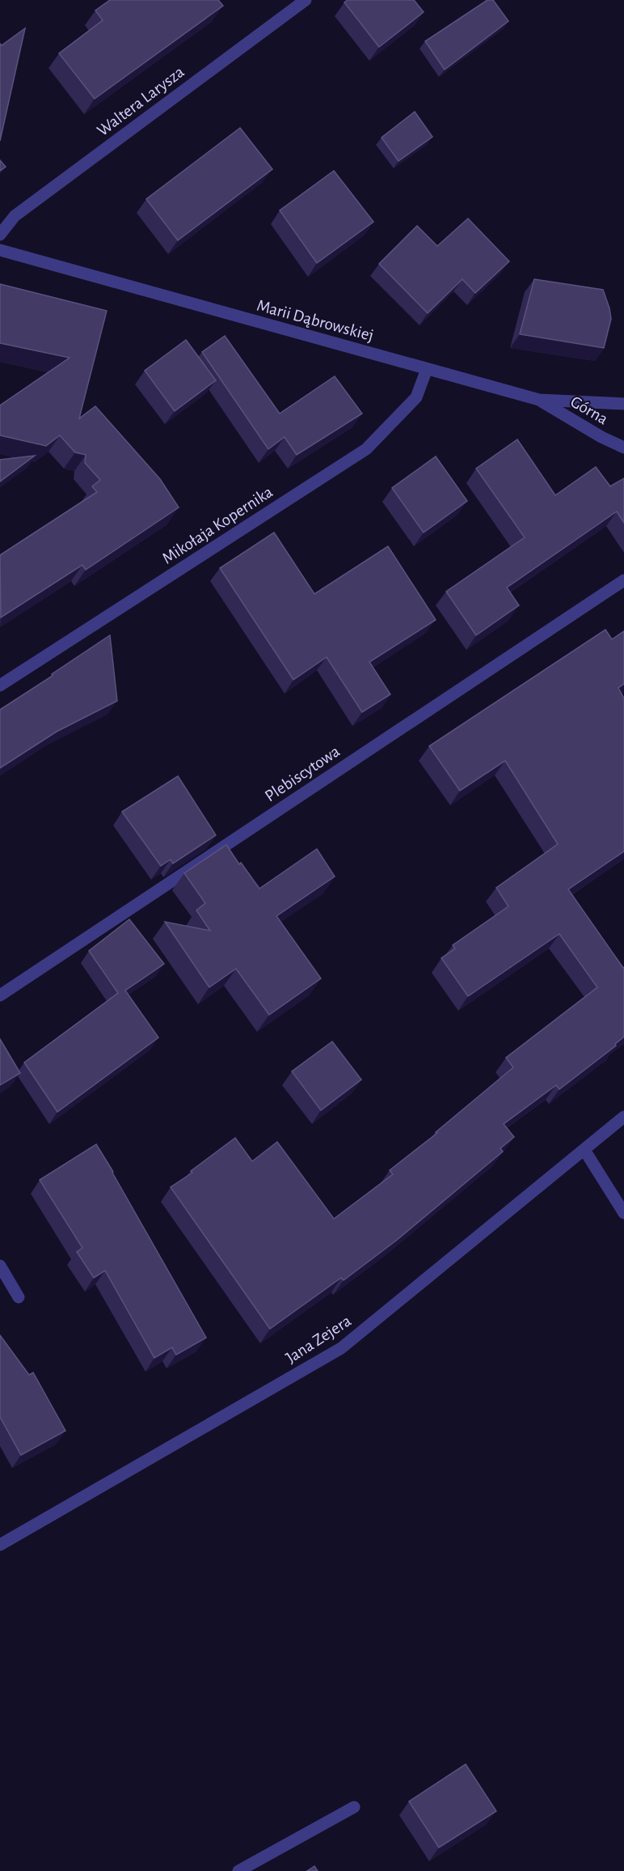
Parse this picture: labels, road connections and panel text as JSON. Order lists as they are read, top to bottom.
{
  "streets": {
    "street": [
      "Waltera Larysza",
      "Marii Dąbrowskiej",
      "Górna",
      "Mikołaja Kopernika",
      "Plebiscytowa",
      "Jana Zejera"
    ]
  },
  "crossings": [
    ["Marii Dąbrowskiej", "Górna"],
    ["Marii Dąbrowskiej", "Mikołaja Kopernika"]
  ]
}
